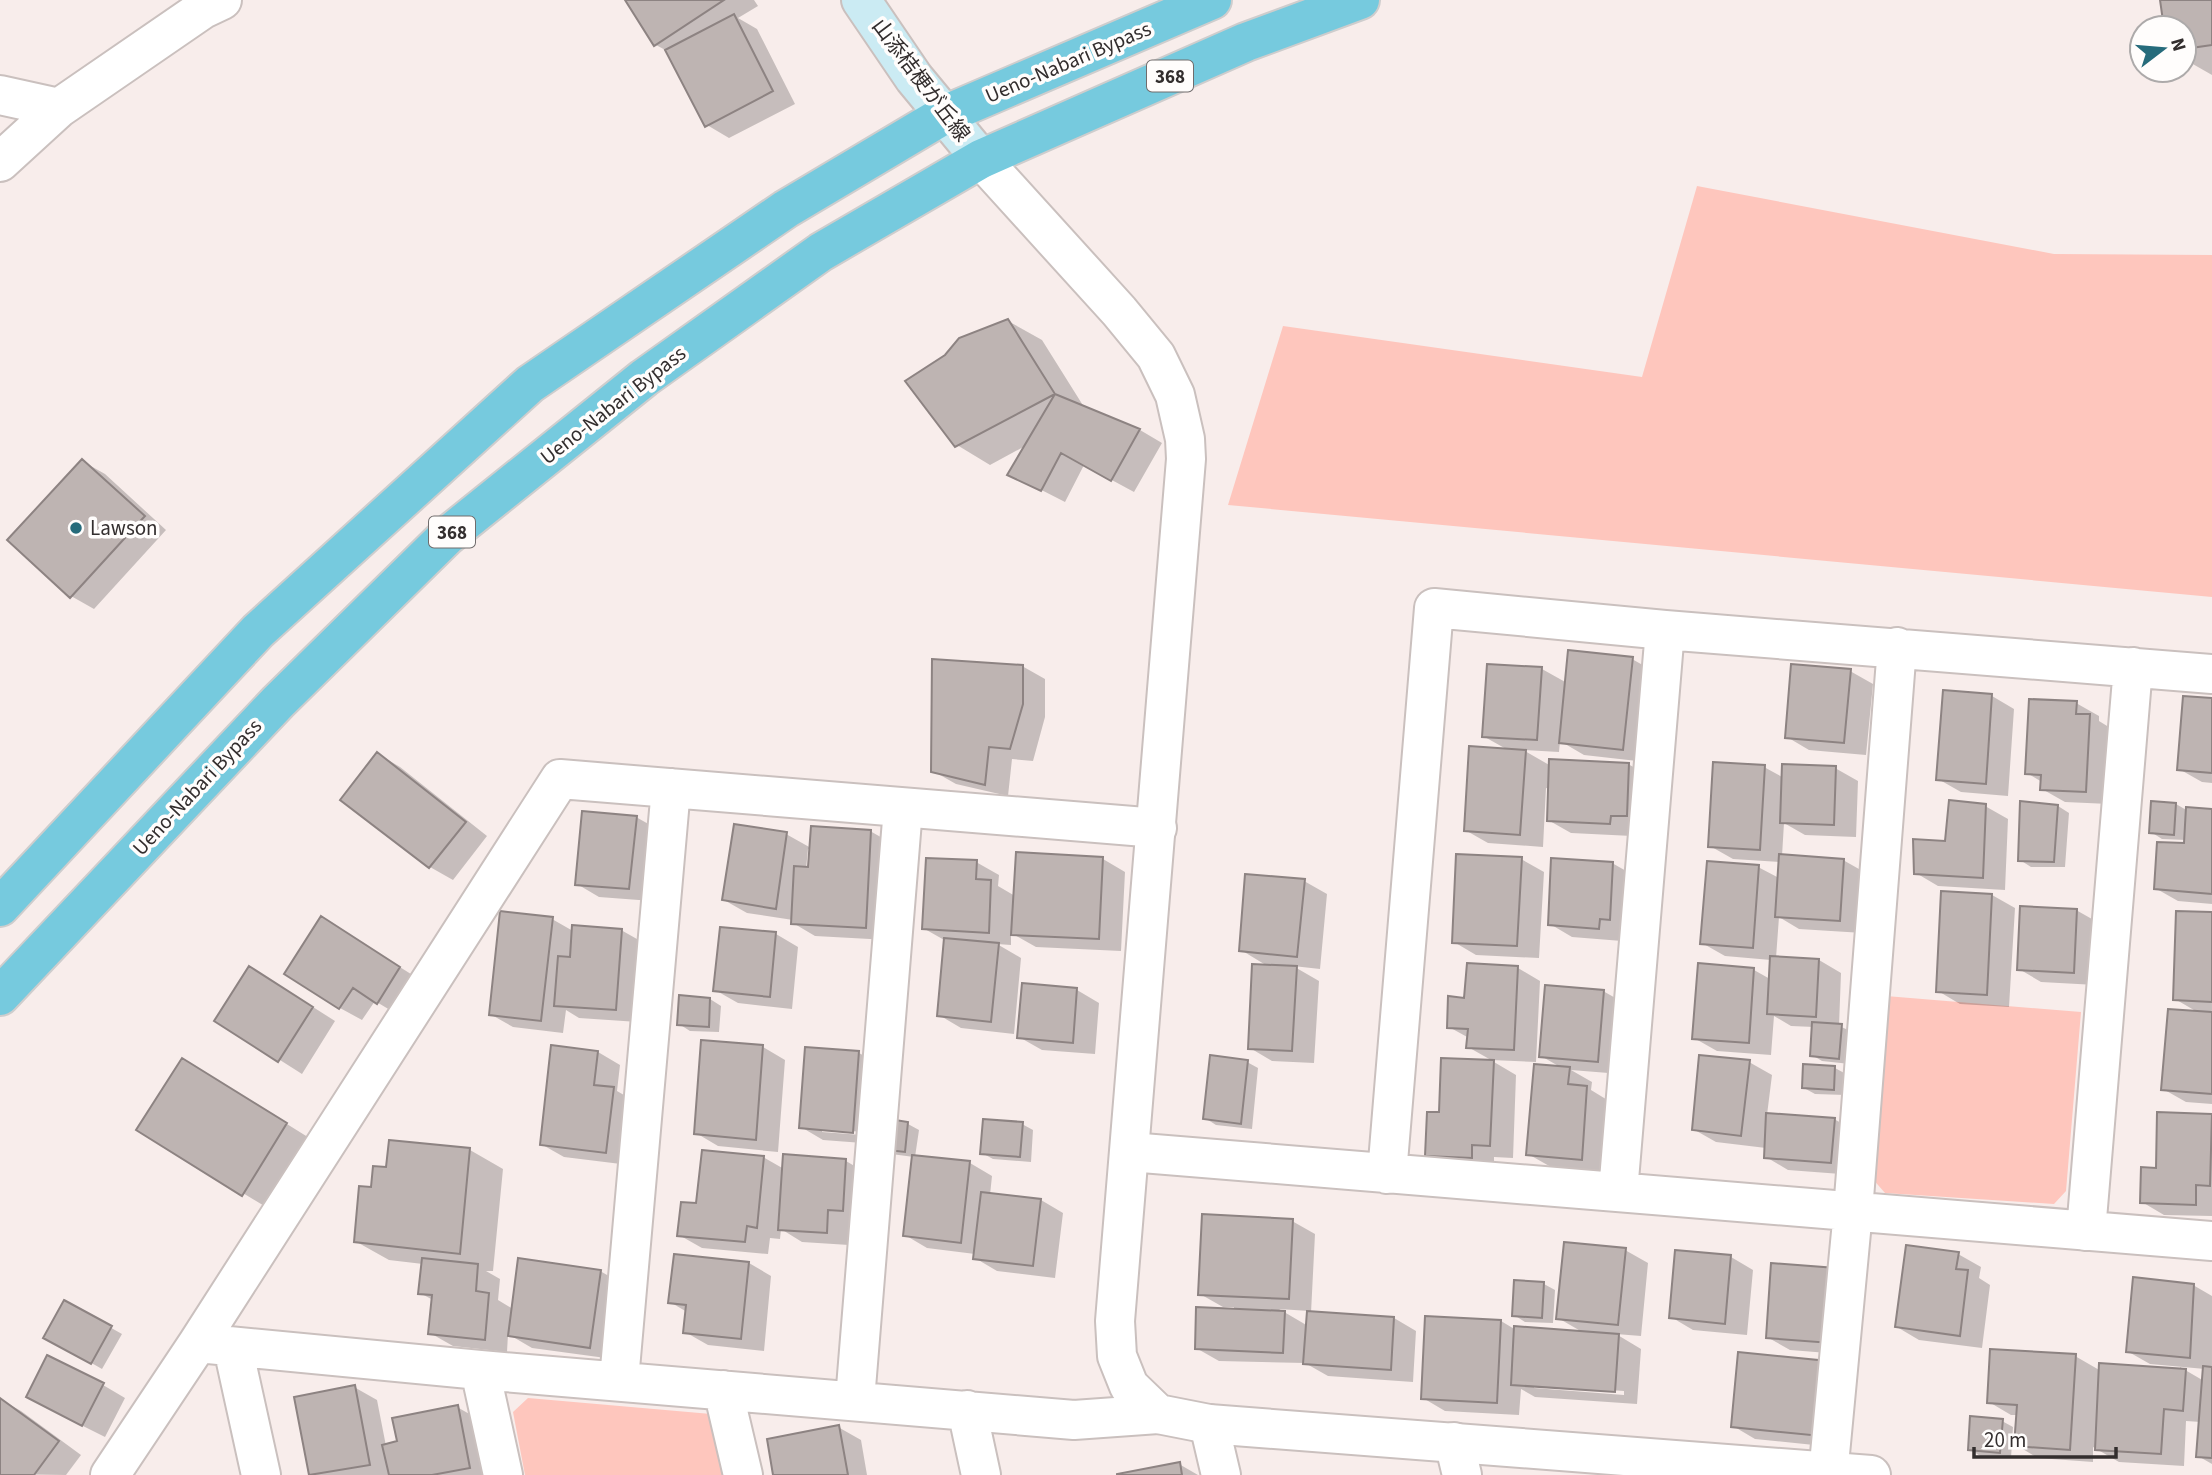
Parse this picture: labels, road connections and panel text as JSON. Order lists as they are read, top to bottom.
{
  "streets": {
    "highway": ["Ueno-Nabari Bypass", "368"],
    "main road": ["山添桔梗が丘線"]
  },
  "crossings": [
    ["Ueno-Nabari Bypass", "山添桔梗が丘線"]
  ],
  "places": ["Lawson"],
  "scale_bar": "20 m",
  "north": "right"
}
